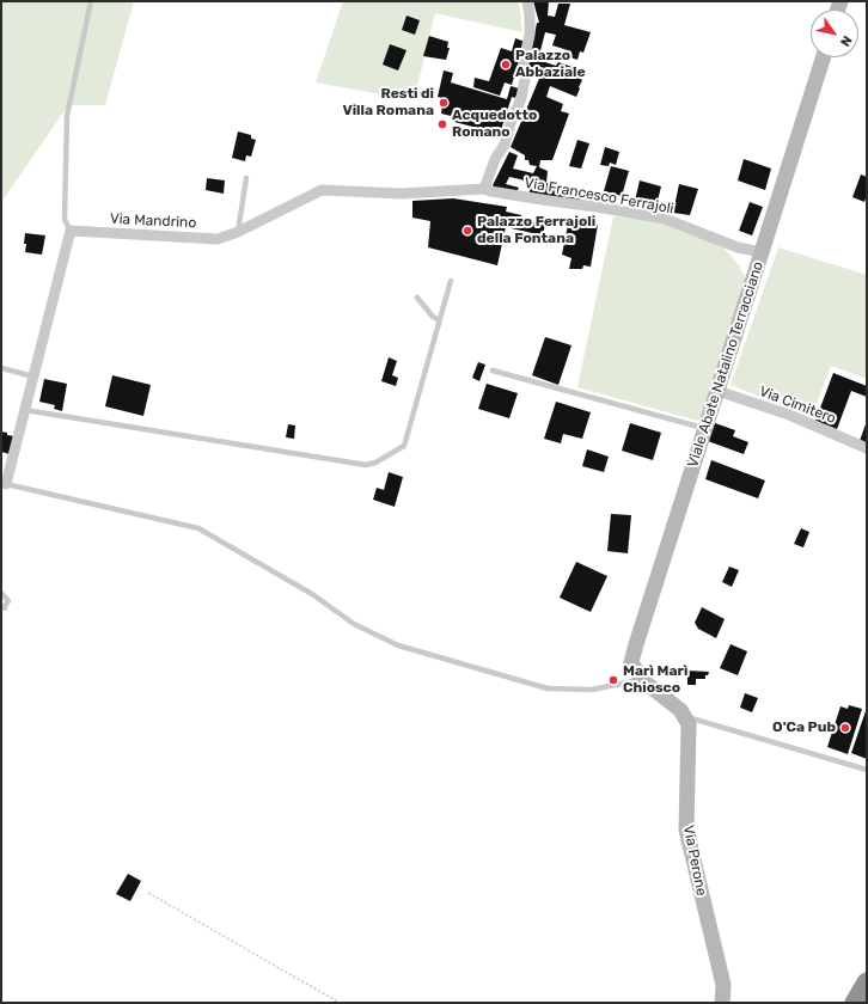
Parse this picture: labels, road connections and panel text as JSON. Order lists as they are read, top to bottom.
{
  "streets": {
    "street": [
      "Via Francesco Ferrajoli",
      "Via Mandrino",
      "Viale Abate Natalino Terracciano",
      "Via Cimitero",
      "Via Perone"
    ]
  },
  "crossings": [
    ["Via Francesco Ferrajoli", "Via Mandrino"],
    ["Via Francesco Ferrajoli", "Viale Abate Natalino Terracciano"],
    ["Viale Abate Natalino Terracciano", "Via Cimitero"]
  ],
  "places": [
    "Palazzo Abbaziale",
    "Resti di Villa Romana",
    "Acquedotto Romano",
    "Palazzo Ferrajoli della Fontana",
    "Marì Marì Chiosco",
    "O'Ca Pub"
  ],
  "north": "bottom right"
}
